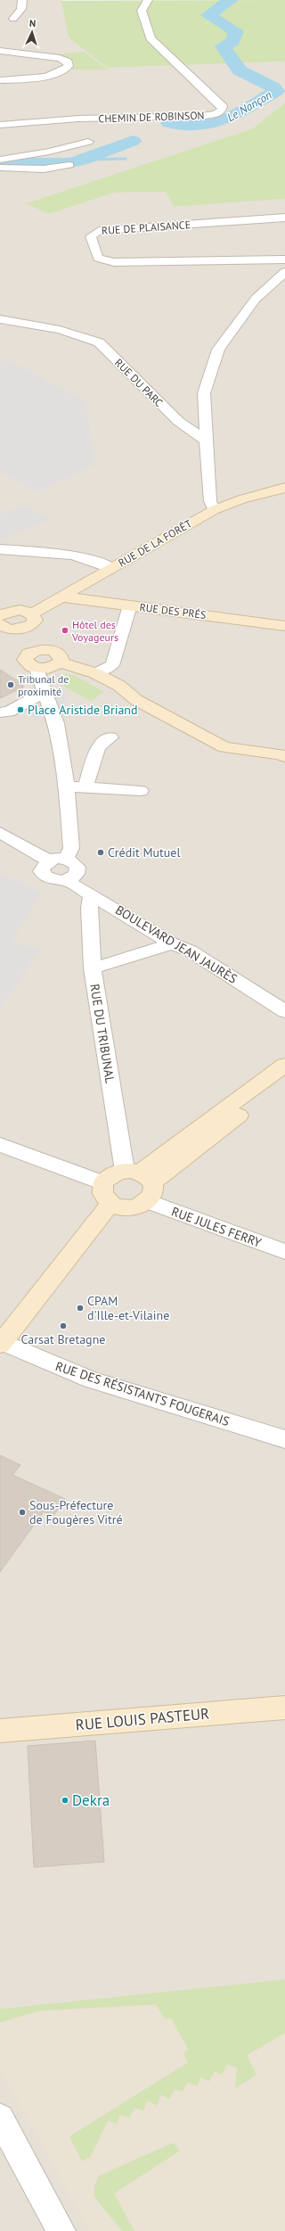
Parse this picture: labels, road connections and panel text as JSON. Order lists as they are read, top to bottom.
{
  "streets": {
    "main road": ["RUE DE LA FORÊT", "RUE DES PRÉS", "RUE LOUIS PASTEUR"],
    "street": [
      "CHEMIN DE ROBINSON",
      "RUE DE PLAISANCE",
      "RUE DU PARC",
      "BOULEVARD JEAN JAURÈS",
      "RUE DU TRIBUNAL",
      "RUE JULES FERRY",
      "RUE DES RÉSISTANTS FOUGERAIS"
    ]
  },
  "crossings": [
    ["RUE DE LA FORÊT", "RUE DES PRÉS"],
    ["BOULEVARD JEAN JAURÈS", "RUE DU TRIBUNAL"],
    ["RUE DU TRIBUNAL", "RUE JULES FERRY"]
  ],
  "water": ["Le Nançon"],
  "places": [
    "Hôtel des Voyageurs",
    "Tribunal de proximité",
    "Place Aristide Briand",
    "Crédit Mutuel",
    "CPAM d'Ille-et-Vilaine",
    "Carsat Bretagne",
    "Sous-Préfecture de Fougères Vitré",
    "Dekra"
  ],
  "north": "top"
}
